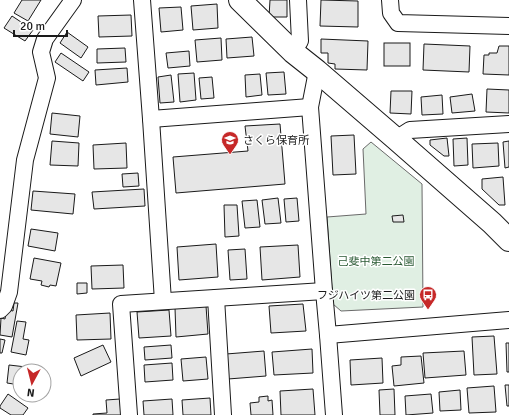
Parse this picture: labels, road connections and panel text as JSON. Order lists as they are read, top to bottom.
{
  "parks": ["己斐中第二公園"],
  "places": {
    "school or university": ["さくら保育所"],
    "bus stop": ["フジハイツ第二公園"]
  },
  "scale_bar": "20 m",
  "north": "bottom"
}
